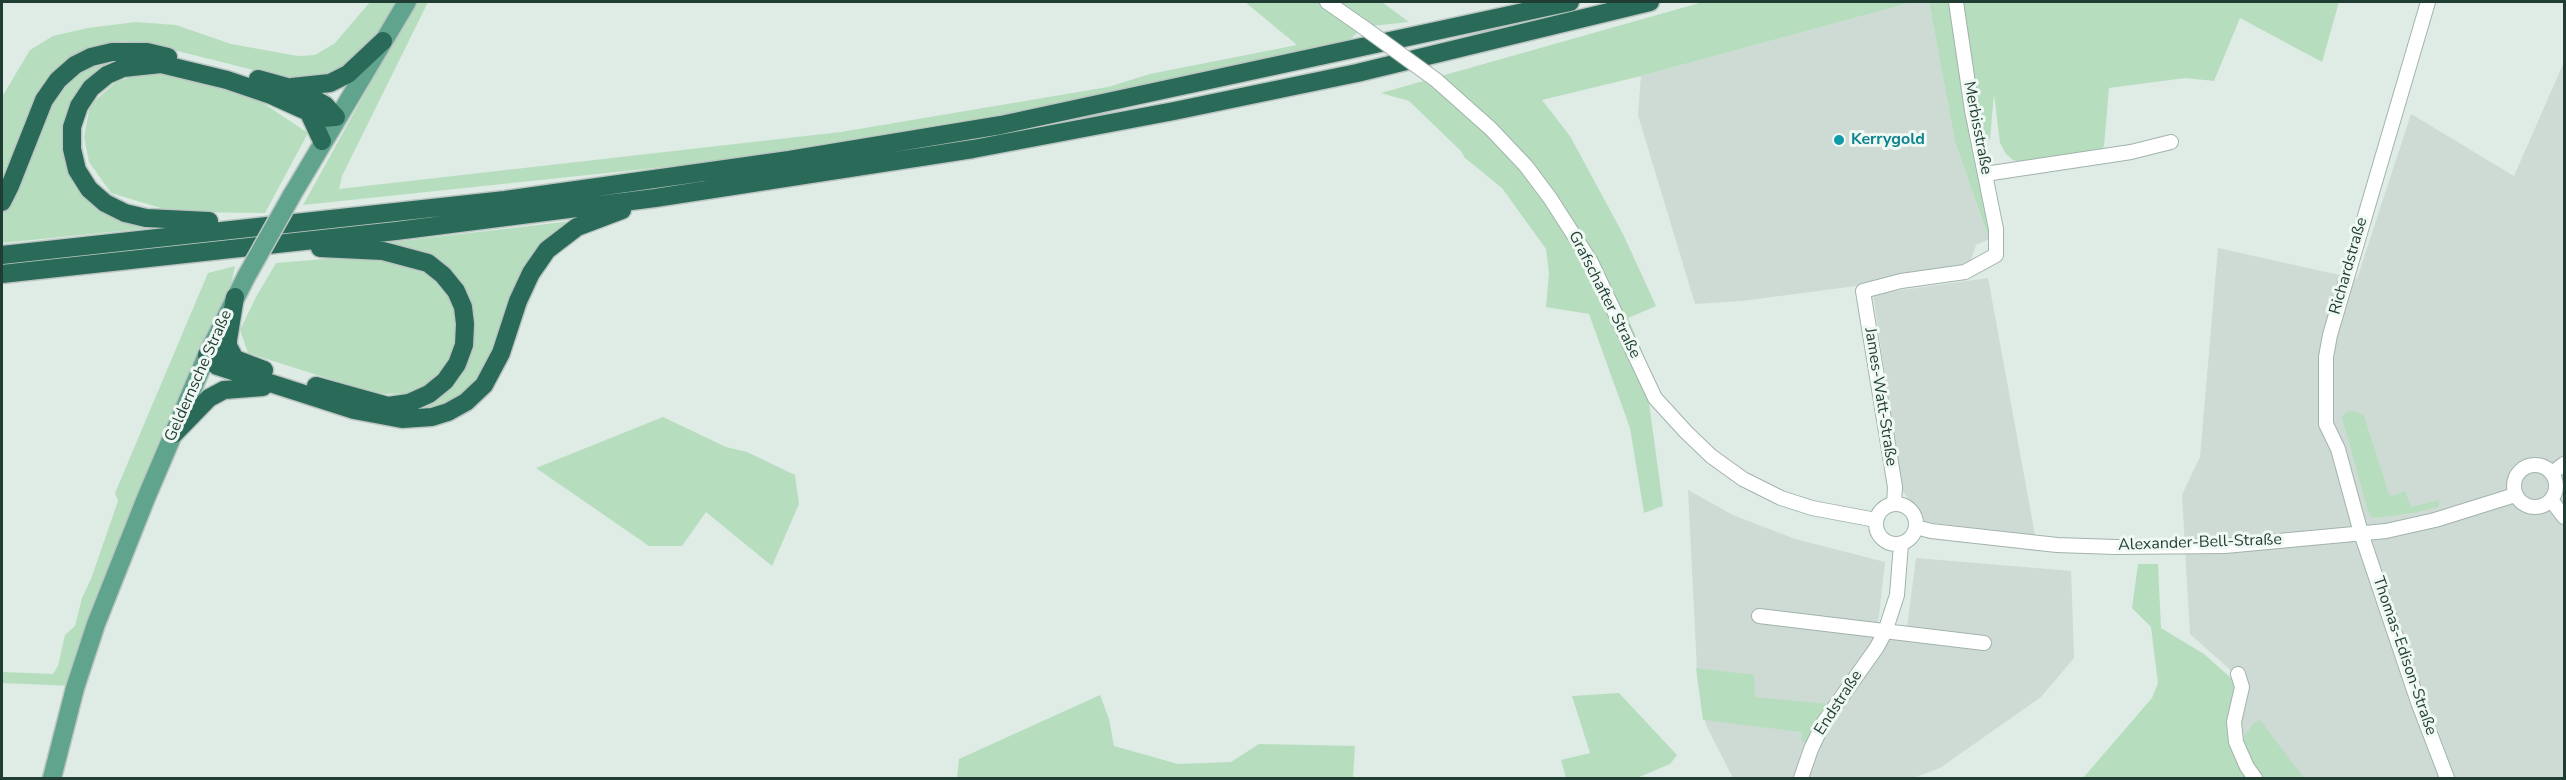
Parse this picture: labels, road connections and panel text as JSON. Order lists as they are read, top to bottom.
{
  "streets": {
    "main road": ["Geldernsche Straße"],
    "street": [
      "Merbisstraße",
      "Richardstraße",
      "Grafschafter Straße",
      "James-Watt-Straße",
      "Alexander-Bell-Straße",
      "Thomas-Edison-Straße",
      "Endstraße"
    ]
  },
  "crossings": [
    ["Merbisstraße", "James-Watt-Straße"],
    ["Richardstraße", "Alexander-Bell-Straße"],
    ["Richardstraße", "Thomas-Edison-Straße"],
    ["Grafschafter Straße", "James-Watt-Straße"],
    ["Grafschafter Straße", "Alexander-Bell-Straße"],
    ["Grafschafter Straße", "Endstraße"],
    ["James-Watt-Straße", "Alexander-Bell-Straße"],
    ["James-Watt-Straße", "Endstraße"],
    ["Alexander-Bell-Straße", "Thomas-Edison-Straße"],
    ["Alexander-Bell-Straße", "Endstraße"]
  ],
  "places": ["Kerrygold"]
}
